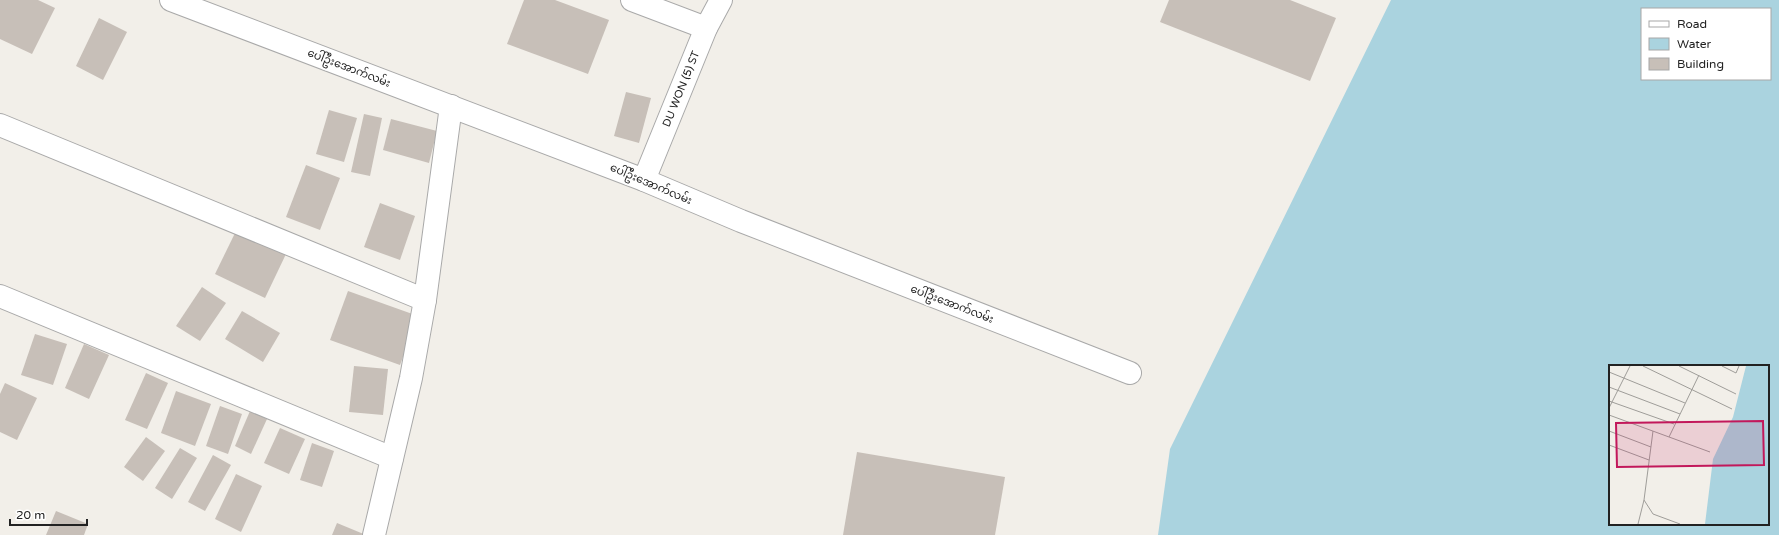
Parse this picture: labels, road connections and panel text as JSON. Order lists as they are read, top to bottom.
{
  "streets": {
    "street": ["ပေါ်ဦးအောက်လမ်း", "DU WON (5) ST"]
  },
  "crossings": [
    ["ပေါ်ဦးအောက်လမ်း", "DU WON (5) ST"]
  ],
  "legend": ["Road", "Water", "Building"],
  "scale_bar": "20 m"
}
